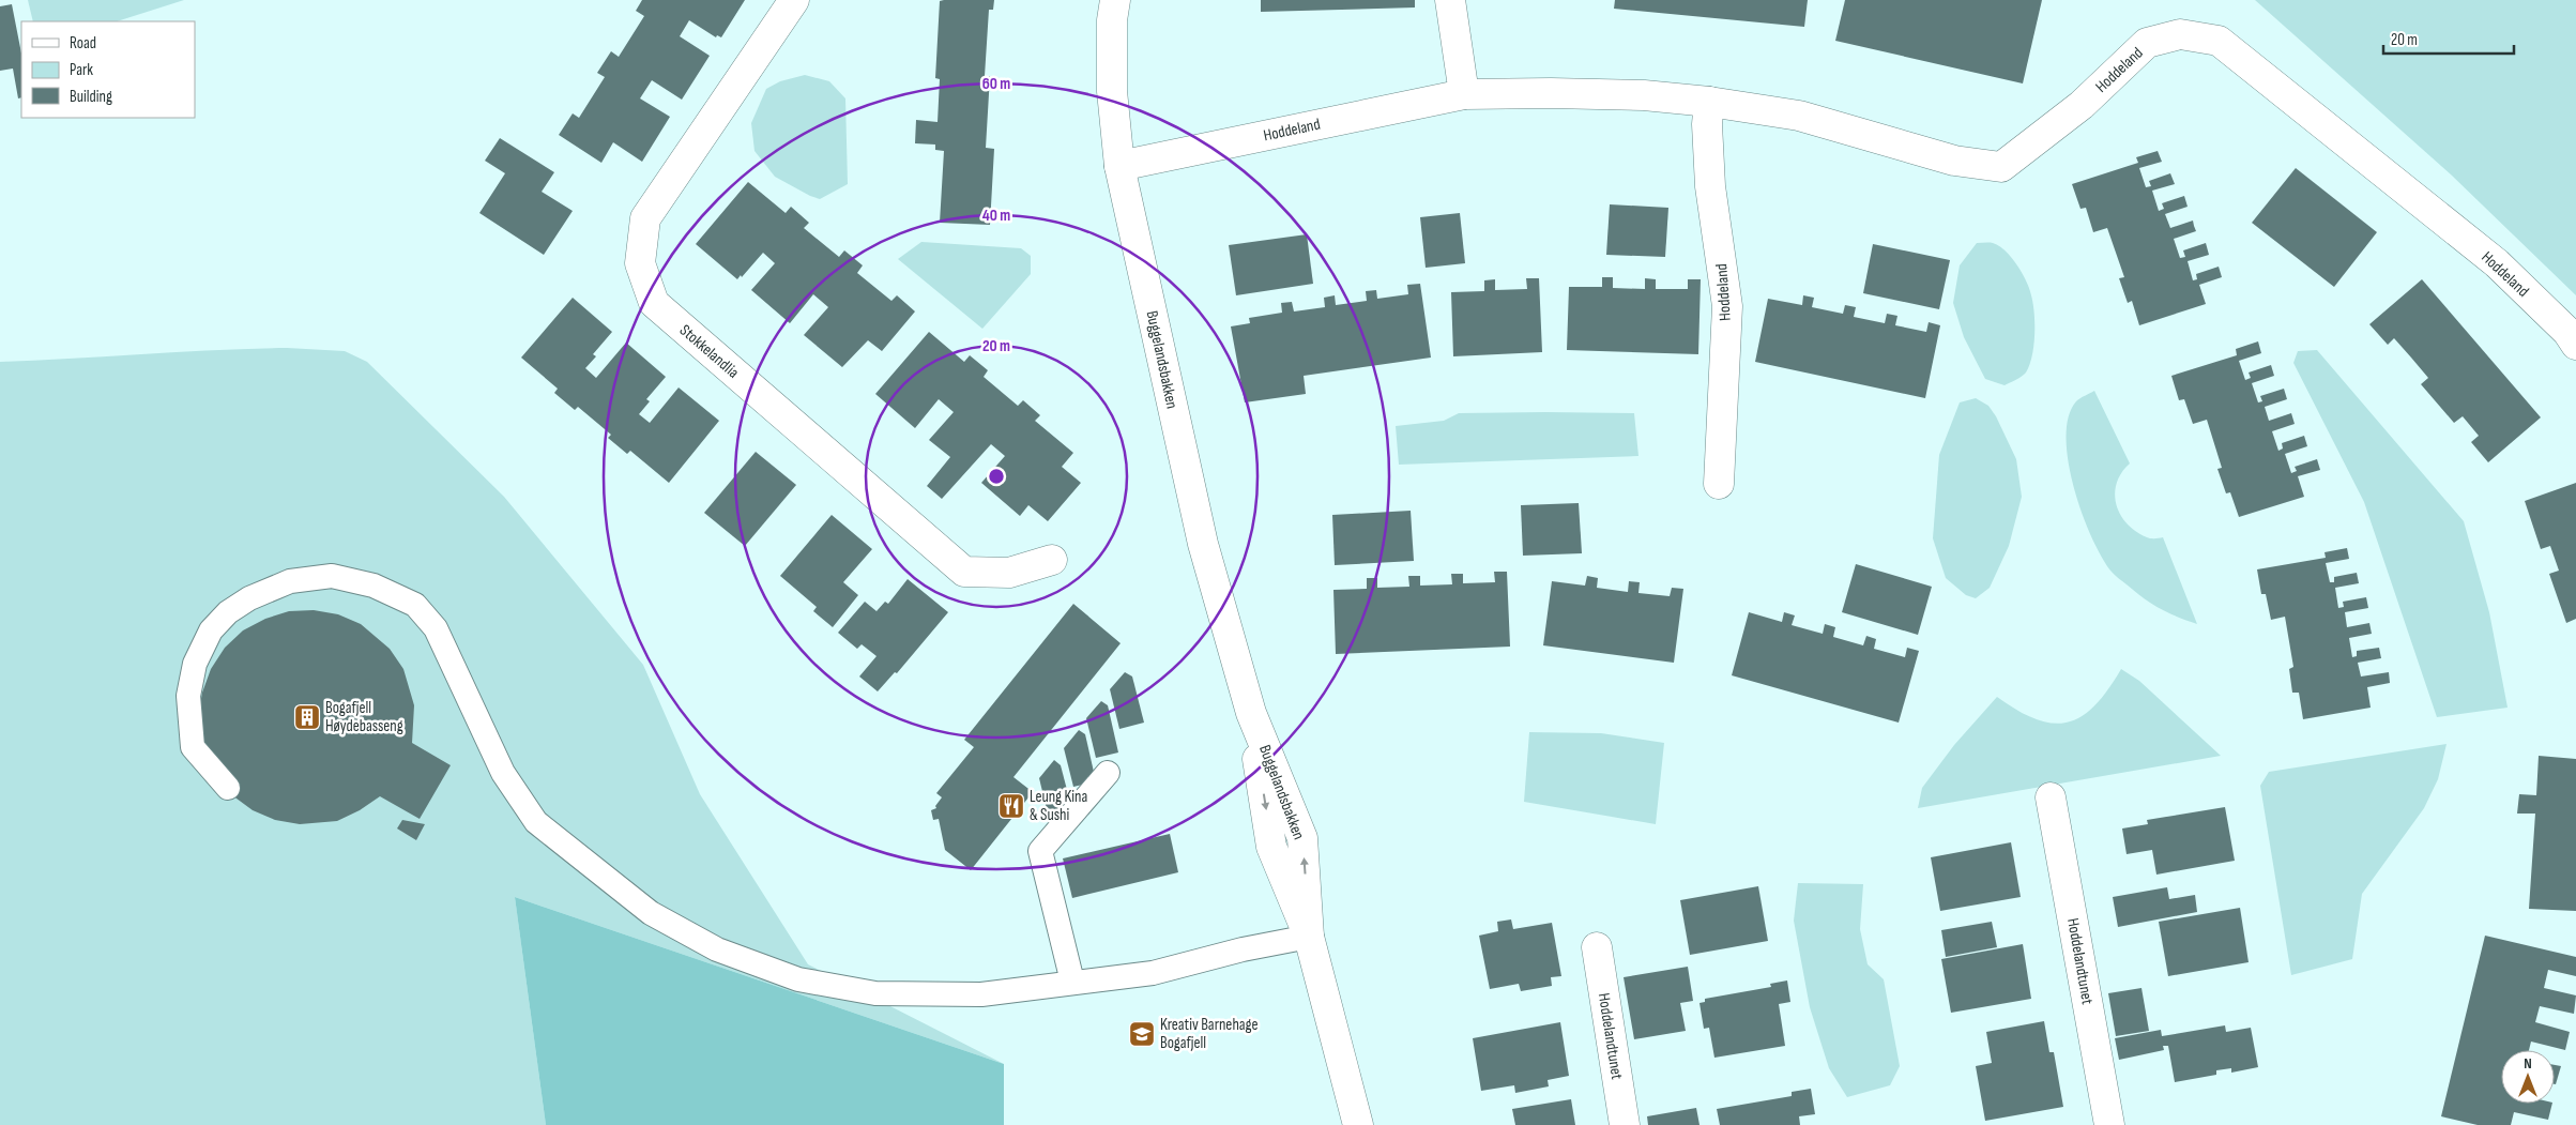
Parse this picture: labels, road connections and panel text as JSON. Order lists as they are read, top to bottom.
{
  "streets": {
    "street": [
      "Hoddeland",
      "Stokkelandlia",
      "Buggelandsbakken",
      "Hoddelandtunet"
    ]
  },
  "crossings": [
    ["Hoddeland", "Buggelandsbakken"]
  ],
  "places": {
    "building": ["Bogafjell Høydebasseng"],
    "restaurant": ["Leung Kina & Sushi"],
    "school or university": ["Kreativ Barnehage Bogafjell"]
  },
  "legend": ["Road", "Park", "Building"],
  "scale_bar": "20 m",
  "north": "top",
  "rings": ["60 m", "40 m", "20 m"]
}
